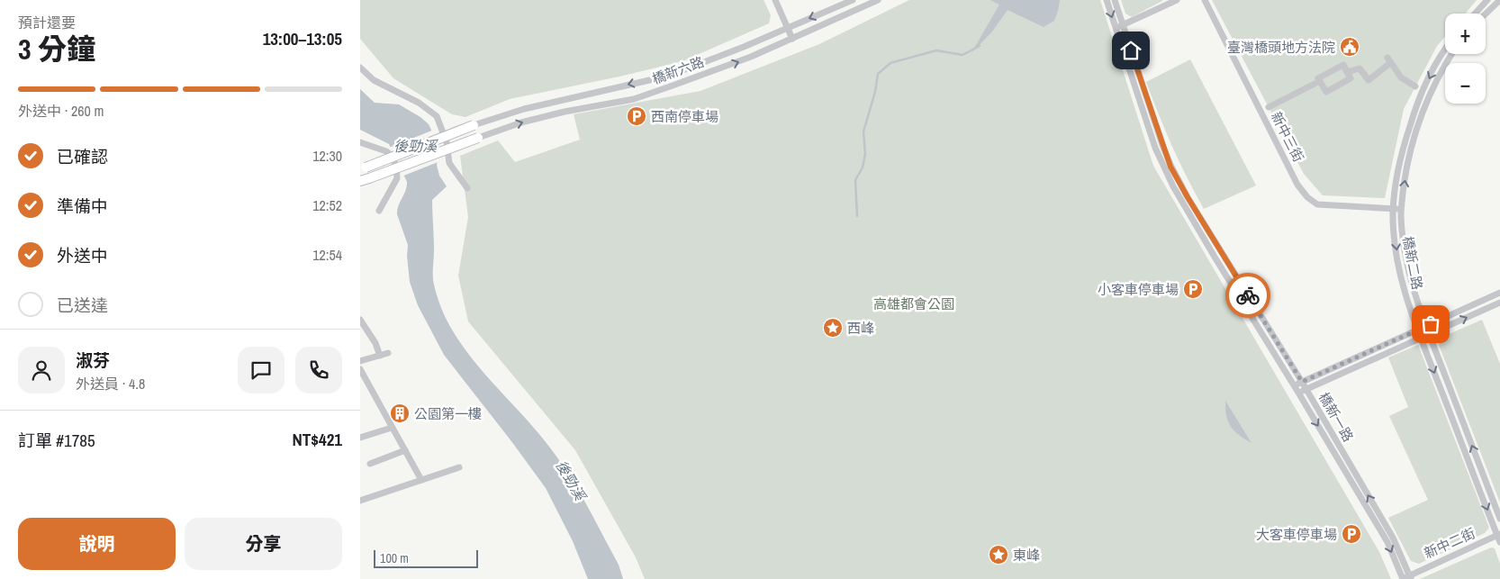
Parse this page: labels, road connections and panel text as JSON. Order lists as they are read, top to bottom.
{
  "streets": {
    "street": [
      "橋新六路",
      "新中三街",
      "橋新二路",
      "橋新一路",
      "新中二街"
    ]
  },
  "crossings": [
    ["新中三街", "橋新二路"],
    ["橋新二路", "新中二街"],
    ["橋新一路", "新中二街"]
  ],
  "water": ["後勁溪"],
  "parks": ["高雄都會公園"],
  "places": {
    "public building": ["臺灣橋頭地方法院"],
    "parking": ["西南停車場", "小客車停車場", "大客車停車場"],
    "place": ["西峰", "東峰"],
    "building": ["公園第一樓"]
  },
  "scale_bar": "100 m",
  "page": {
    "heading": ["3 分鐘", "預計還要", "13:00–13:05"],
    "panel": [
      "淑芬",
      "外送員 · 4.8",
      "訂單 #1785",
      "NT$421"
    ],
    "map_buttons": ["+", "−"],
    "bar": "外送中 · 260 m",
    "list": [
      ["已確認", "12:30"],
      ["準備中", "12:52"],
      ["外送中", "12:54"],
      "已送達"
    ],
    "buttons": ["說明", "分享"],
    "scale": "100 m"
  }
}
